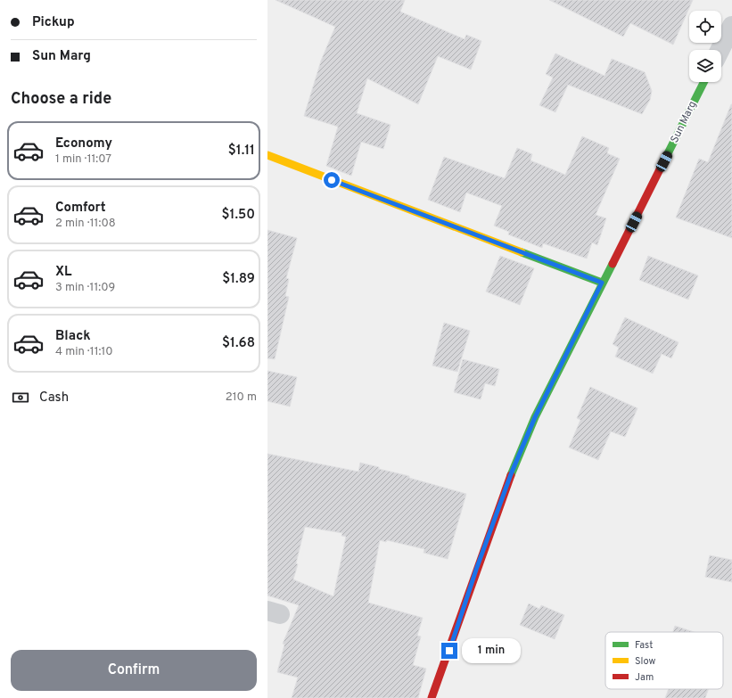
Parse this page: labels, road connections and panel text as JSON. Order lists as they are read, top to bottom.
{
  "streets": {
    "street": ["Sun Marg"]
  },
  "legend": ["Fast", "Slow", "Jam"],
  "page": {
    "banner": ["Pickup", "Sun Marg"],
    "heading": "Choose a ride",
    "list": [
      {
        "name": "Economy",
        "note": "1 min · 11:07",
        "value": "$1.11"
      },
      {
        "name": "Comfort",
        "note": "2 min · 11:08",
        "value": "$1.50"
      },
      {
        "name": "XL",
        "note": "3 min · 11:09",
        "value": "$1.89"
      },
      {
        "name": "Black",
        "note": "4 min · 11:10",
        "value": "$1.68"
      }
    ],
    "pay": ["Cash", "210 m"],
    "bubble": "1 min",
    "buttons": "Confirm"
  }
}
